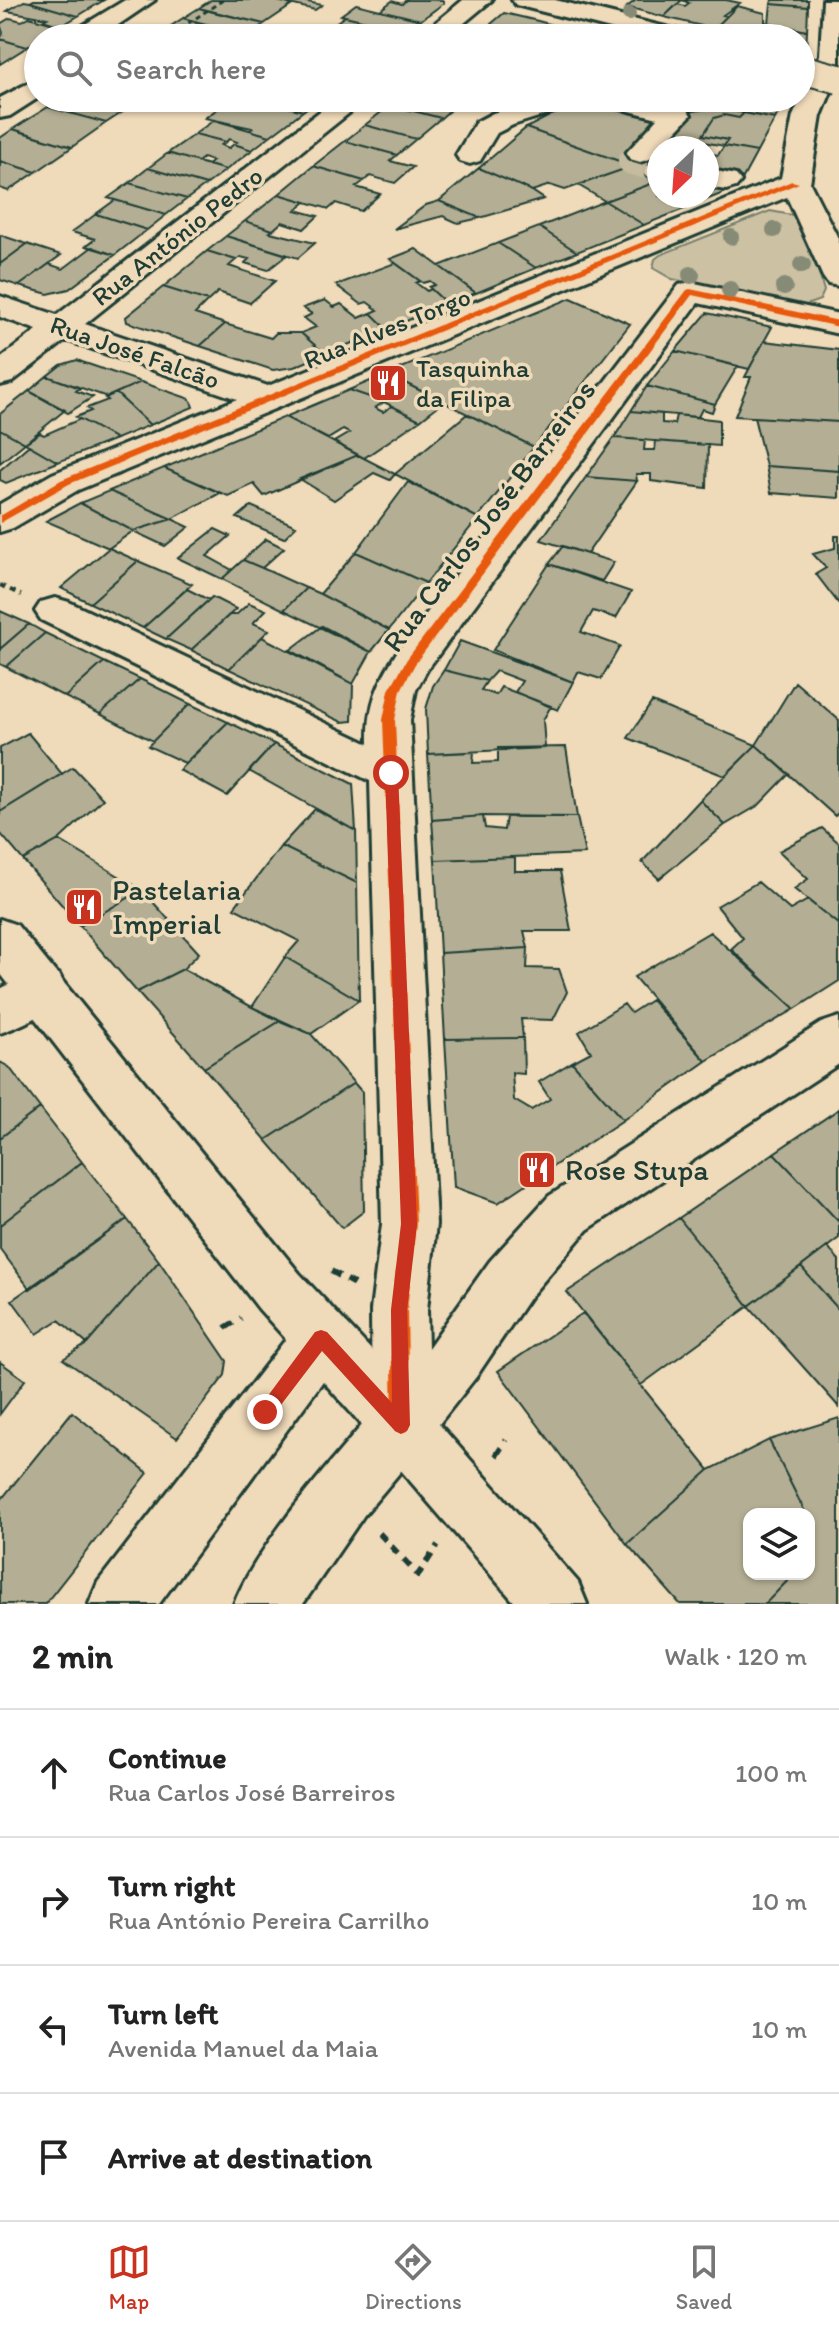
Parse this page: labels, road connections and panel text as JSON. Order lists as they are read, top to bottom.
{
  "streets": {
    "street": [
      "Rua António Pedro",
      "Rua Alves Torgo",
      "Rua José Falcão",
      "Rua Carlos José Barreiros"
    ]
  },
  "crossings": [
    ["Rua António Pedro", "Rua José Falcão"],
    ["Rua Alves Torgo", "Rua José Falcão"]
  ],
  "places": {
    "restaurant": ["Tasquinha da Filipa", "Pastelaria Imperial", "Rose Stupa"]
  },
  "north": "bottom left",
  "page": {
    "search": "Search here",
    "heading": ["2 min", "Walk · 120 m"],
    "list": [
      ["Continue", "Rua Carlos José Barreiros", "100 m"],
      ["Turn right", "Rua António Pereira Carrilho", "10 m"],
      ["Turn left", "Avenida Manuel da Maia", "10 m"],
      "Arrive at destination"
    ],
    "nav": ["Map", "Directions", "Saved"]
  }
}
